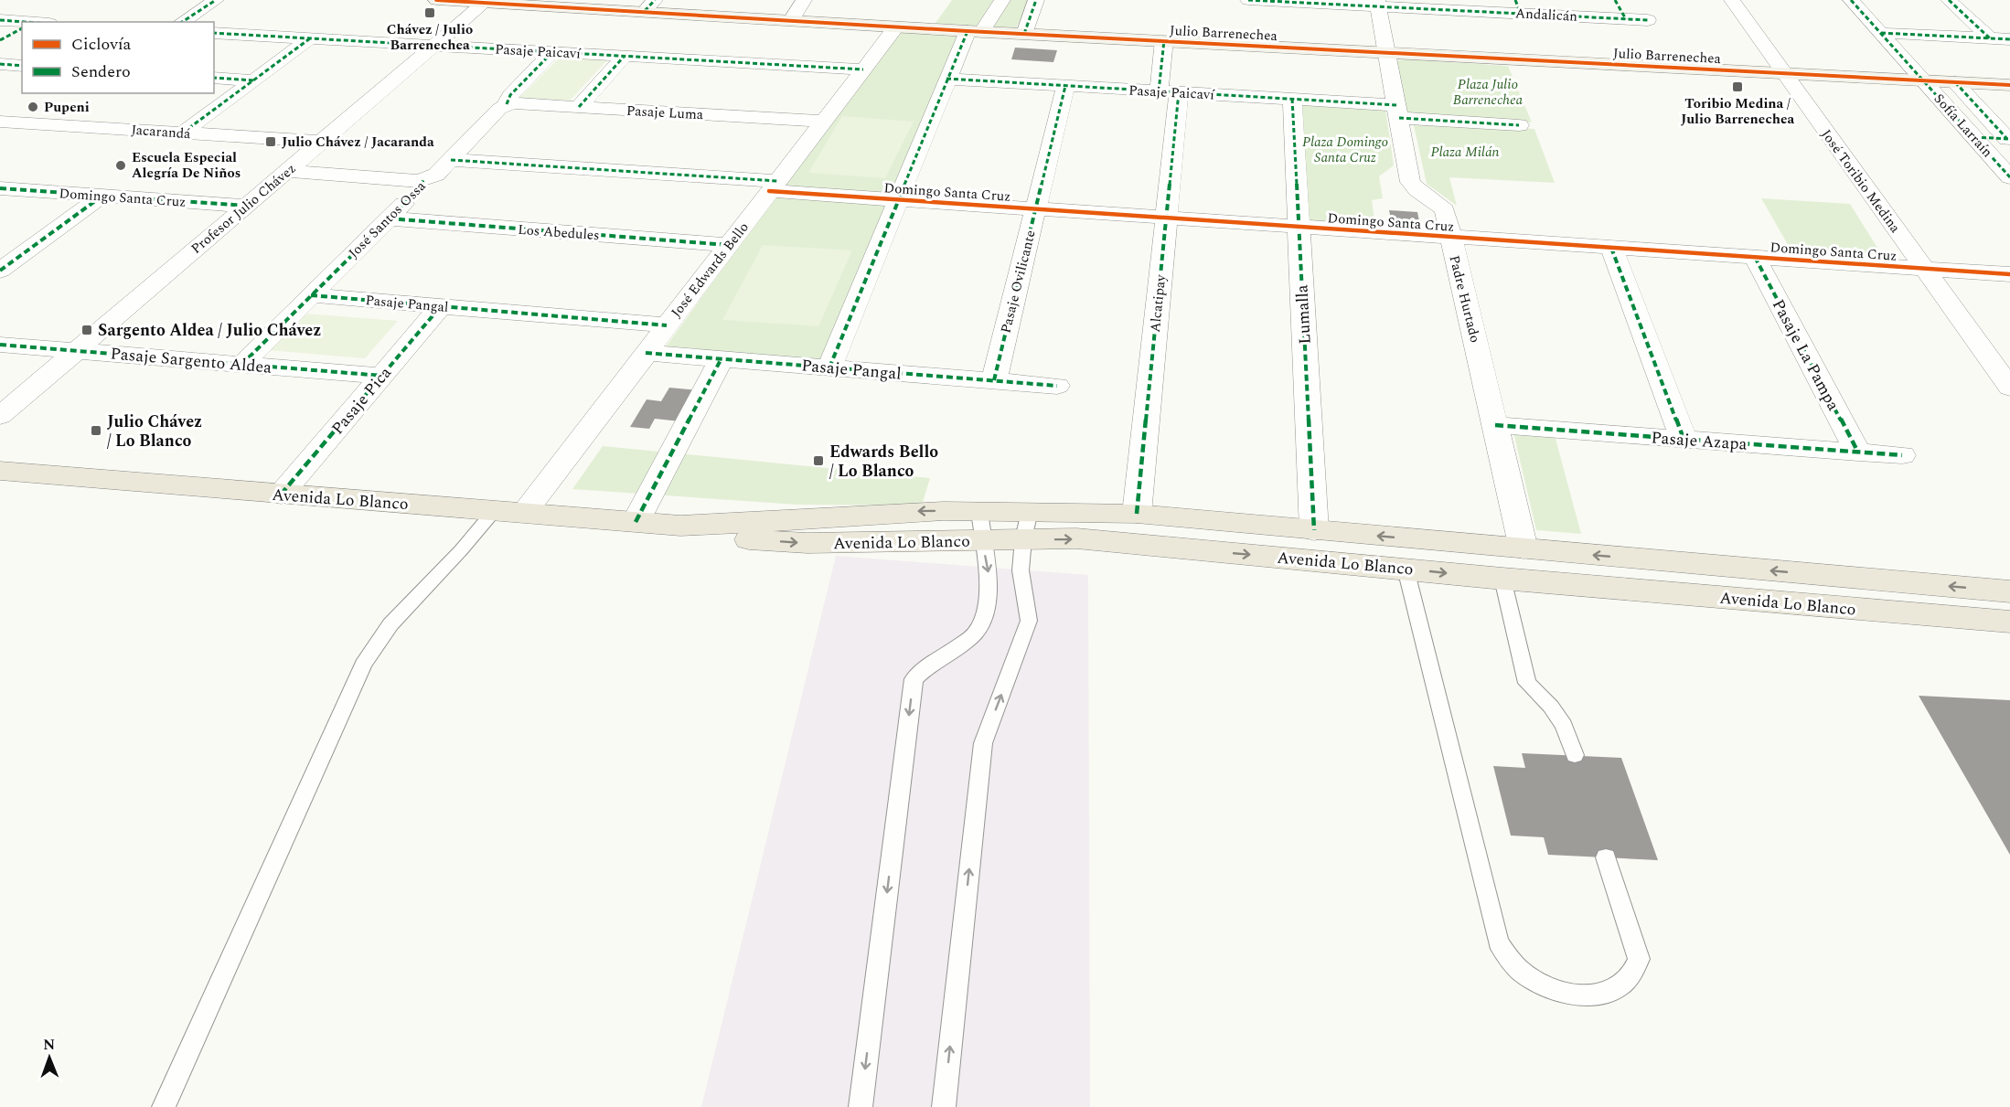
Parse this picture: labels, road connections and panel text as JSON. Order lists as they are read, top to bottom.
{
  "streets": {
    "main road": ["Avenida Lo Blanco"],
    "street": [
      "Andalicán",
      "Julio Barrenechea",
      "Pasaje Paicaví",
      "Pasaje Luma",
      "Sofía Larraín",
      "Jacarandá",
      "José Toribio Medina",
      "Domingo Santa Cruz",
      "Profesor Julio Chávez",
      "José Santos Ossa",
      "Los Abedules",
      "José Edwards Bello",
      "Pasaje Ovilicante",
      "Padre Hurtado",
      "Pasaje Pangal",
      "Alcatipay",
      "Lumalla",
      "Pasaje La Pampa",
      "Pasaje Sargento Aldea",
      "Pasaje Pica",
      "Pasaje Azapa"
    ]
  },
  "crossings": [
    ["Andalicán", "Padre Hurtado"],
    ["Julio Barrenechea", "Sofía Larraín"],
    ["Julio Barrenechea", "José Toribio Medina"],
    ["Julio Barrenechea", "Profesor Julio Chávez"],
    ["Julio Barrenechea", "José Edwards Bello"],
    ["Julio Barrenechea", "Padre Hurtado"],
    ["Julio Barrenechea", "Alcatipay"],
    ["Pasaje Paicaví", "Profesor Julio Chávez"],
    ["Pasaje Paicaví", "José Santos Ossa"],
    ["Pasaje Paicaví", "José Edwards Bello"],
    ["Pasaje Paicaví", "Pasaje Ovilicante"],
    ["Pasaje Paicaví", "Padre Hurtado"],
    ["Pasaje Paicaví", "Alcatipay"],
    ["Pasaje Paicaví", "Lumalla"],
    ["Pasaje Luma", "José Santos Ossa"],
    ["Pasaje Luma", "José Edwards Bello"],
    ["Jacarandá", "Profesor Julio Chávez"],
    ["José Toribio Medina", "Domingo Santa Cruz"],
    ["Domingo Santa Cruz", "Profesor Julio Chávez"],
    ["Domingo Santa Cruz", "José Santos Ossa"],
    ["Domingo Santa Cruz", "José Edwards Bello"],
    ["Domingo Santa Cruz", "Pasaje Ovilicante"],
    ["Domingo Santa Cruz", "Padre Hurtado"],
    ["Domingo Santa Cruz", "Alcatipay"],
    ["Domingo Santa Cruz", "Lumalla"],
    ["Domingo Santa Cruz", "Pasaje La Pampa"],
    ["Profesor Julio Chávez", "Pasaje Sargento Aldea"],
    ["José Santos Ossa", "Los Abedules"],
    ["José Santos Ossa", "Pasaje Pangal"],
    ["José Santos Ossa", "Pasaje Sargento Aldea"],
    ["Los Abedules", "José Edwards Bello"],
    ["José Edwards Bello", "Pasaje Pangal"],
    ["José Edwards Bello", "Avenida Lo Blanco"],
    ["Pasaje Ovilicante", "Pasaje Pangal"],
    ["Padre Hurtado", "Pasaje Azapa"],
    ["Padre Hurtado", "Avenida Lo Blanco"],
    ["Pasaje Pangal", "Pasaje Pica"],
    ["Alcatipay", "Avenida Lo Blanco"],
    ["Lumalla", "Avenida Lo Blanco"],
    ["Pasaje La Pampa", "Pasaje Azapa"],
    ["Pasaje Sargento Aldea", "Pasaje Pica"],
    ["Pasaje Pica", "Avenida Lo Blanco"]
  ],
  "parks": ["Plaza Julio Barrenechea", "Plaza Domingo Santa Cruz", "Plaza Milán"],
  "places": {
    "transit": [
      "Chávez / Julio Barrenechea",
      "Toribio Medina / Julio Barrenechea",
      "Julio Chávez / Jacaranda",
      "Sargento Aldea / Julio Chávez",
      "Julio Chávez / Lo Blanco",
      "Edwards Bello / Lo Blanco"
    ],
    "other": ["Pupeni", "Escuela Especial Alegría De Niños"]
  },
  "legend": ["Ciclovía", "Sendero"],
  "north": "top"
}
